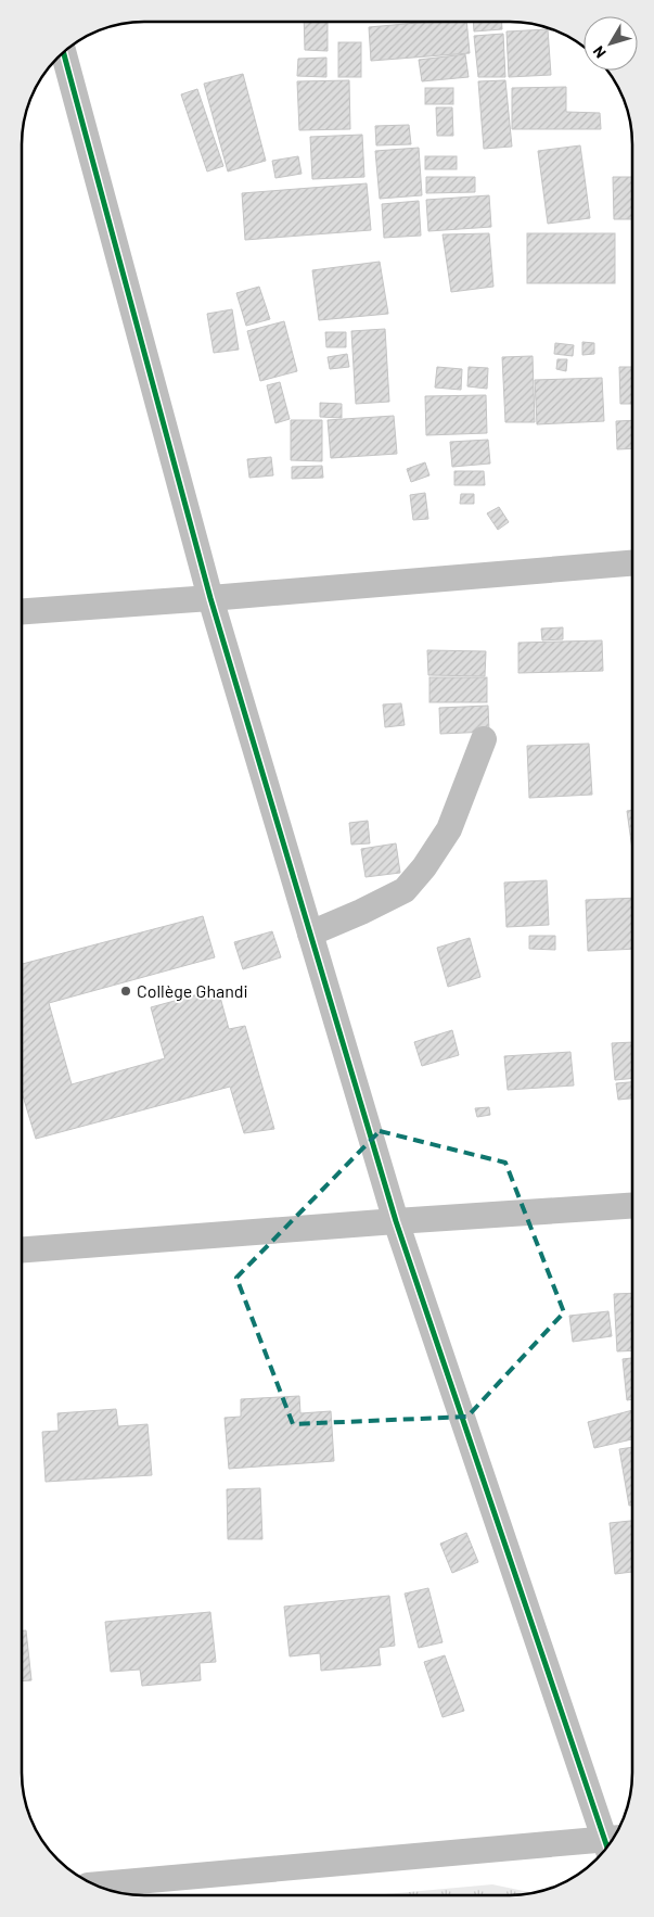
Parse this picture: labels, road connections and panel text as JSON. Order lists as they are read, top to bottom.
{
  "places": ["Collège Ghandi"],
  "north": "bottom left"
}
